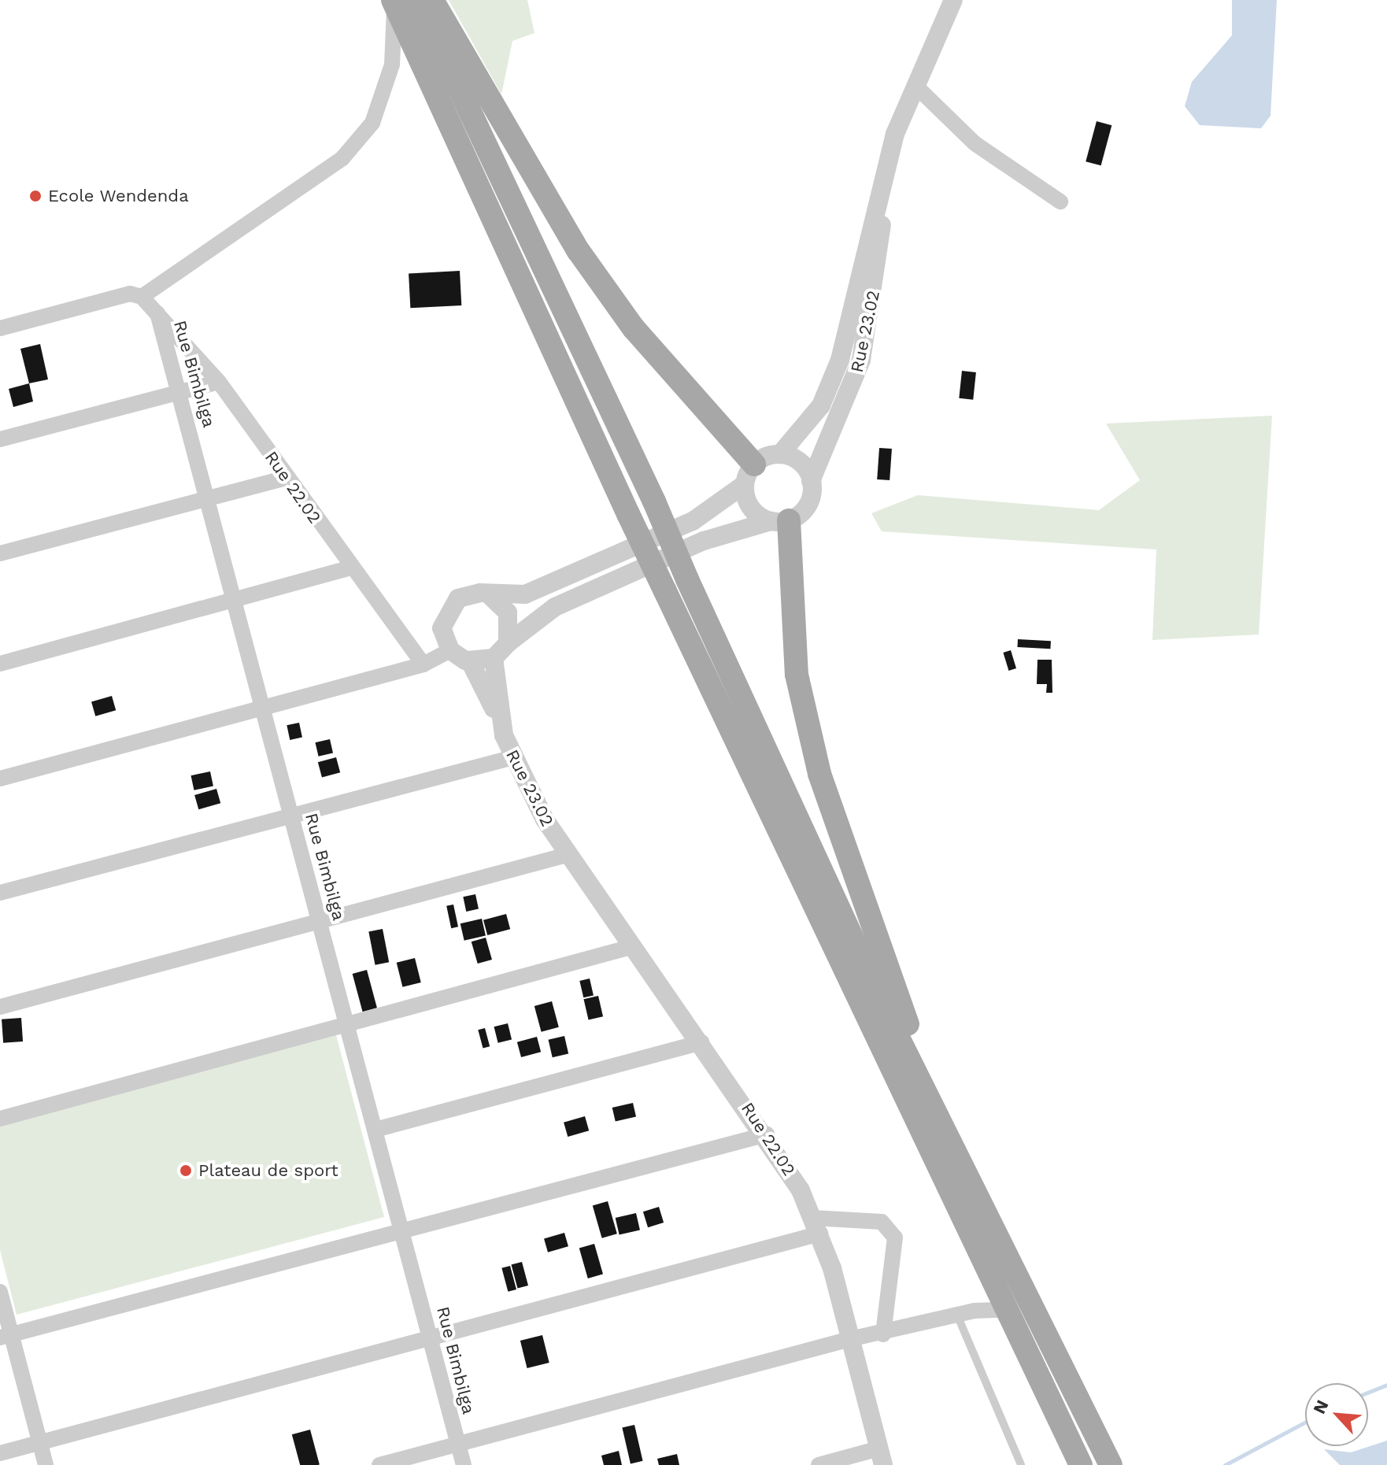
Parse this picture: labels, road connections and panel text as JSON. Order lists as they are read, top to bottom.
{
  "streets": {
    "street": ["Rue 23.02", "Rue Bimbilga", "Rue 22.02"]
  },
  "crossings": [
    ["Rue 23.02", "Rue 22.02"],
    ["Rue Bimbilga", "Rue 22.02"]
  ],
  "places": ["Ecole Wendenda", "Plateau de sport"],
  "north": "top left"
}
